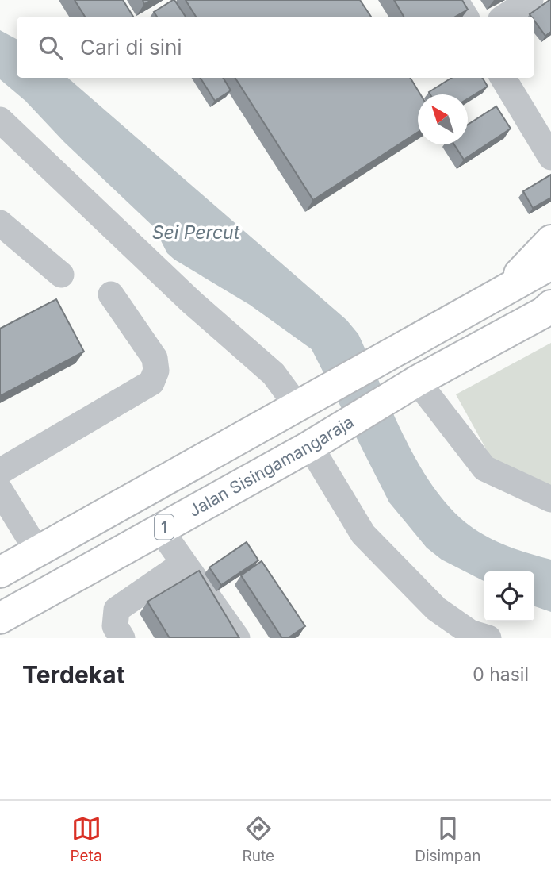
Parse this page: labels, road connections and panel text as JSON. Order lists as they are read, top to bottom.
{
  "streets": {
    "highway": ["Jalan Sisingamangaraja", "1"]
  },
  "water": ["Sei Percut"],
  "north": "top left",
  "page": {
    "search": "Cari di sini",
    "heading": ["Terdekat", "0 hasil"],
    "nav": ["Peta", "Rute", "Disimpan"]
  }
}
